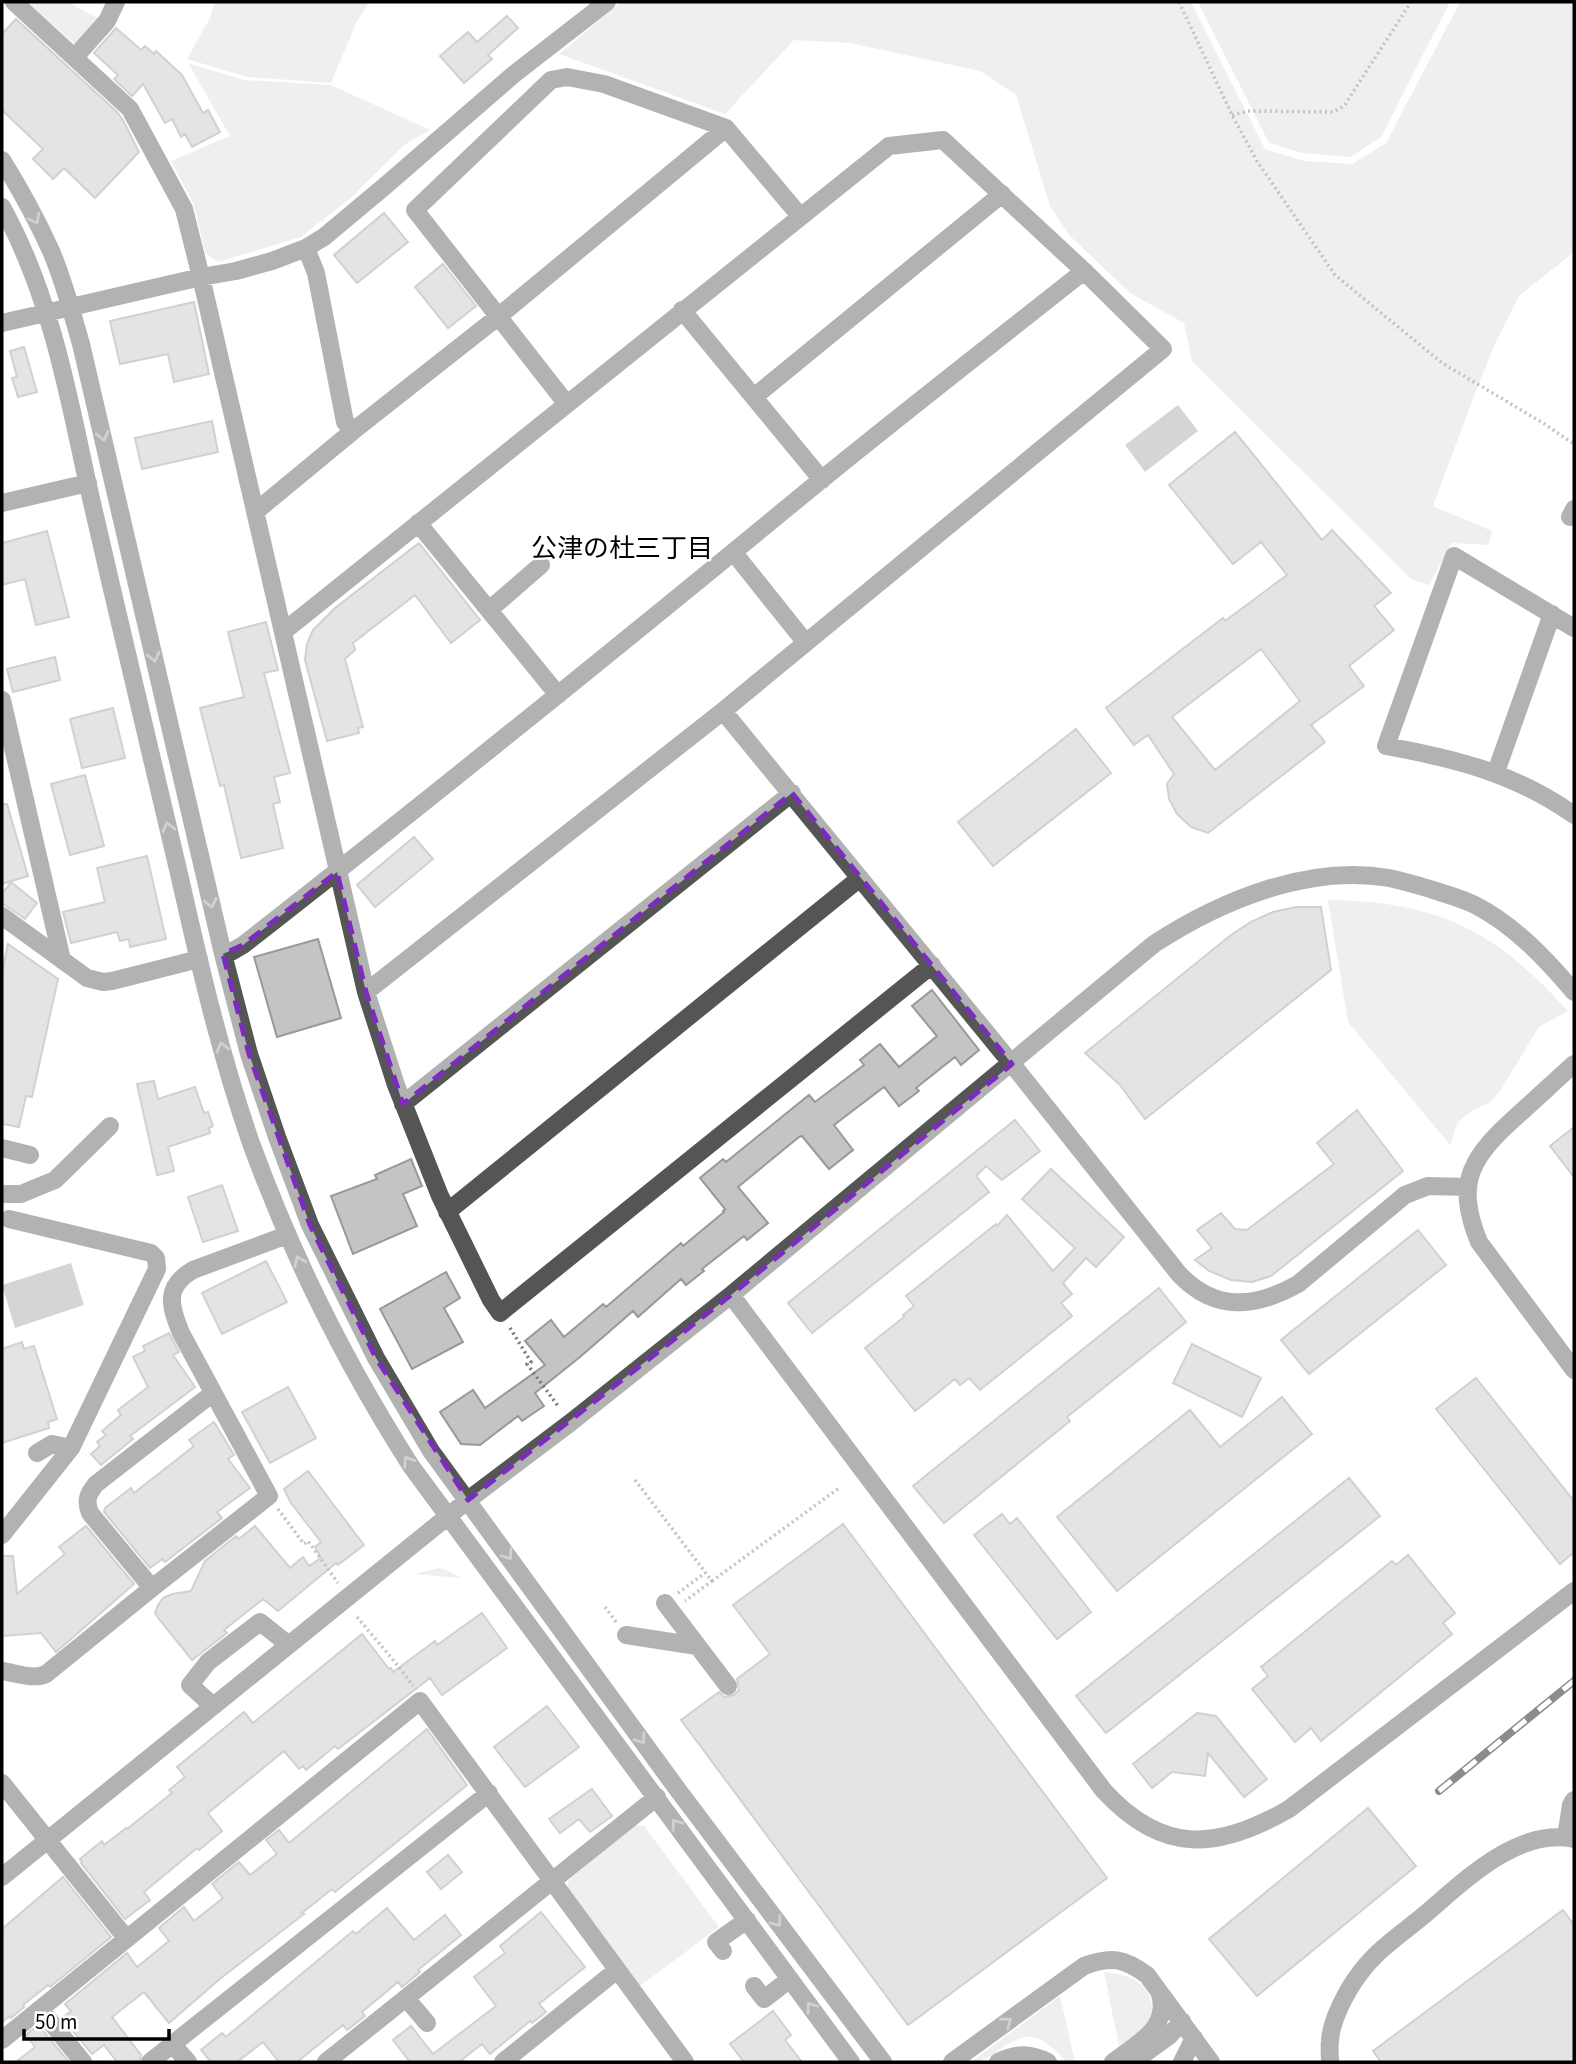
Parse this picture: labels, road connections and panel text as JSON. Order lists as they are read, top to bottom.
{
  "districts": ["公津の杜三丁目"],
  "scale_bar": "50 m"
}
